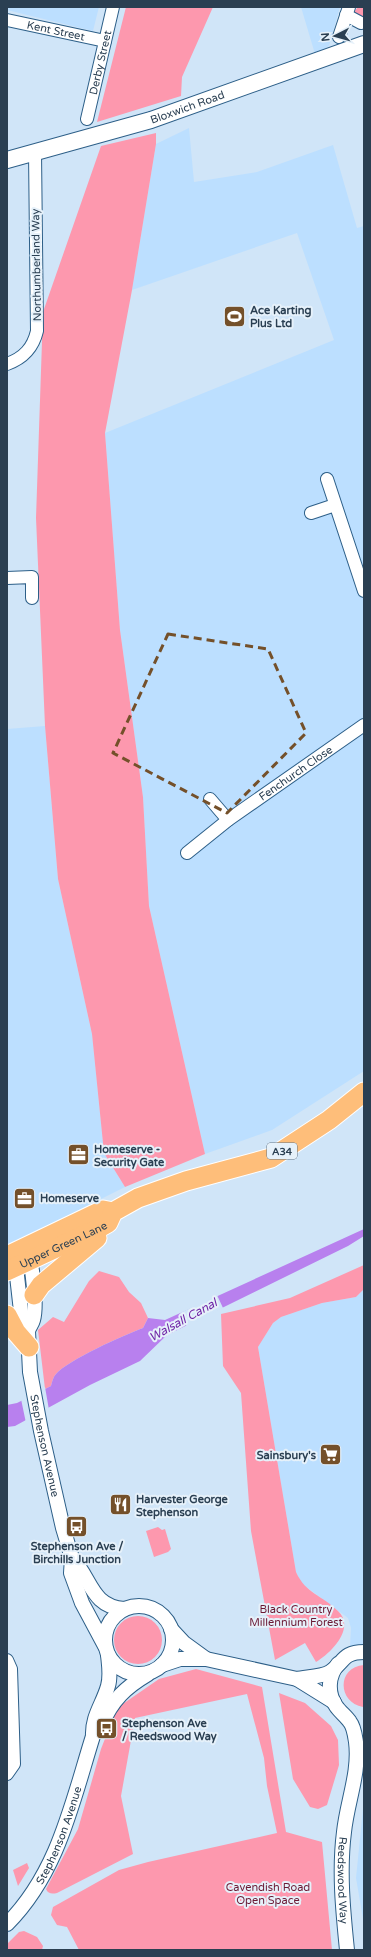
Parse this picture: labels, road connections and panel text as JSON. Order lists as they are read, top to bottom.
{
  "streets": {
    "highway": ["A34", "Upper Green Lane"],
    "main road": ["Bloxwich Road"],
    "street": [
      "Kent Street",
      "Derby Street",
      "Northumberland Way",
      "Fenchurch Close",
      "Stephenson Avenue",
      "Reedswood Way"
    ]
  },
  "crossings": [
    ["Kent Street", "Derby Street"],
    ["Bloxwich Road", "Northumberland Way"],
    ["Upper Green Lane", "Stephenson Avenue"],
    ["Stephenson Avenue", "Reedswood Way"]
  ],
  "water": ["Walsall Canal"],
  "parks": ["Black Country Millennium Forest", "Cavendish Road Open Space"],
  "places": {
    "sports": ["Ace Karting Plus Ltd"],
    "office": ["Homeserve - Security Gate", "Homeserve"],
    "supermarket": ["Sainsbury's"],
    "restaurant": ["Harvester George Stephenson"],
    "bus stop": ["Stephenson Ave / Birchills Junction", "Stephenson Ave / Reedswood Way"]
  },
  "north": "left"
}
